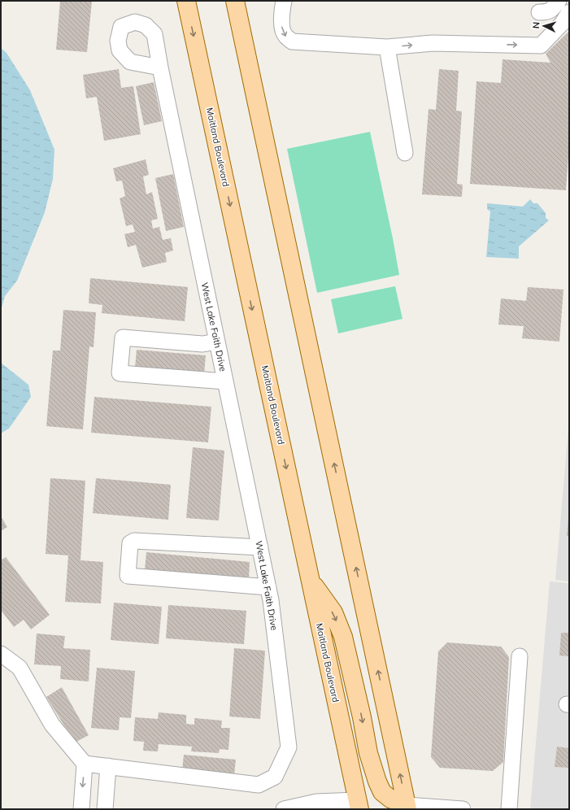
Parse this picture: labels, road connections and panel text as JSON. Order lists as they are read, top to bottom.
{
  "streets": {
    "main road": ["Maitland Boulevard"],
    "street": ["West Lake Faith Drive"]
  },
  "north": "left"
}
